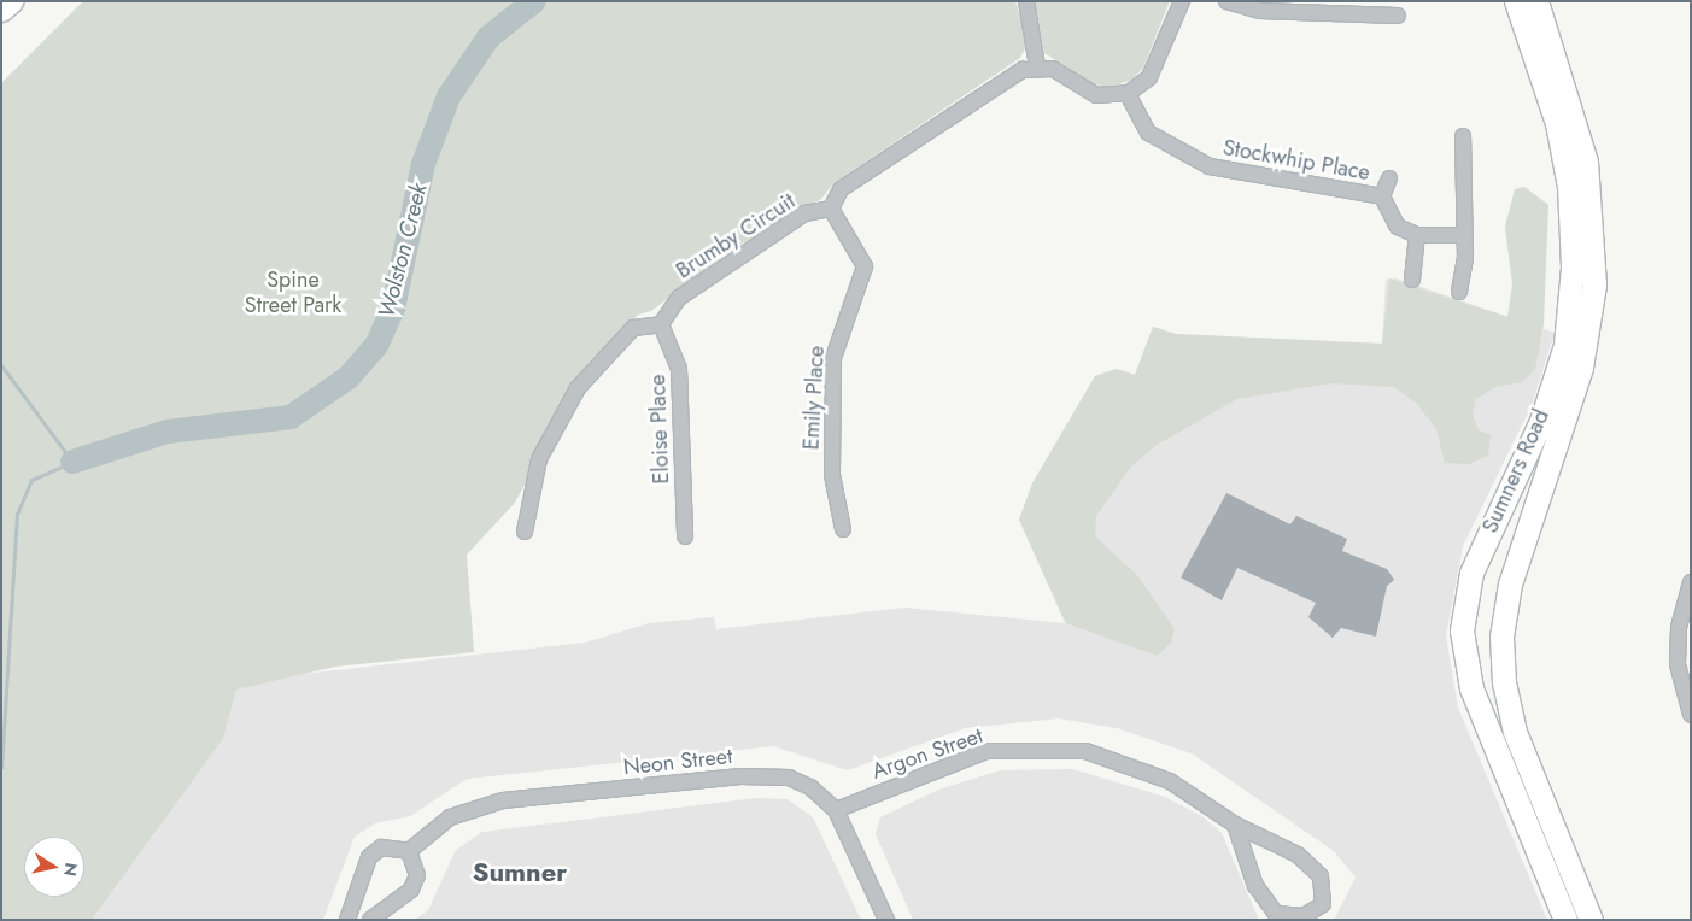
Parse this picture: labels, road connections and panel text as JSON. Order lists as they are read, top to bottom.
{
  "streets": {
    "main road": ["Sumners Road"],
    "street": [
      "Stockwhip Place",
      "Brumby Circuit",
      "Emily Place",
      "Eloise Place",
      "Argon Street",
      "Neon Street"
    ]
  },
  "crossings": [
    ["Brumby Circuit", "Emily Place"],
    ["Brumby Circuit", "Eloise Place"],
    ["Argon Street", "Neon Street"]
  ],
  "districts": ["Sumner"],
  "water": ["Wolston Creek"],
  "parks": ["Spine Street Park"],
  "north": "right"
}
